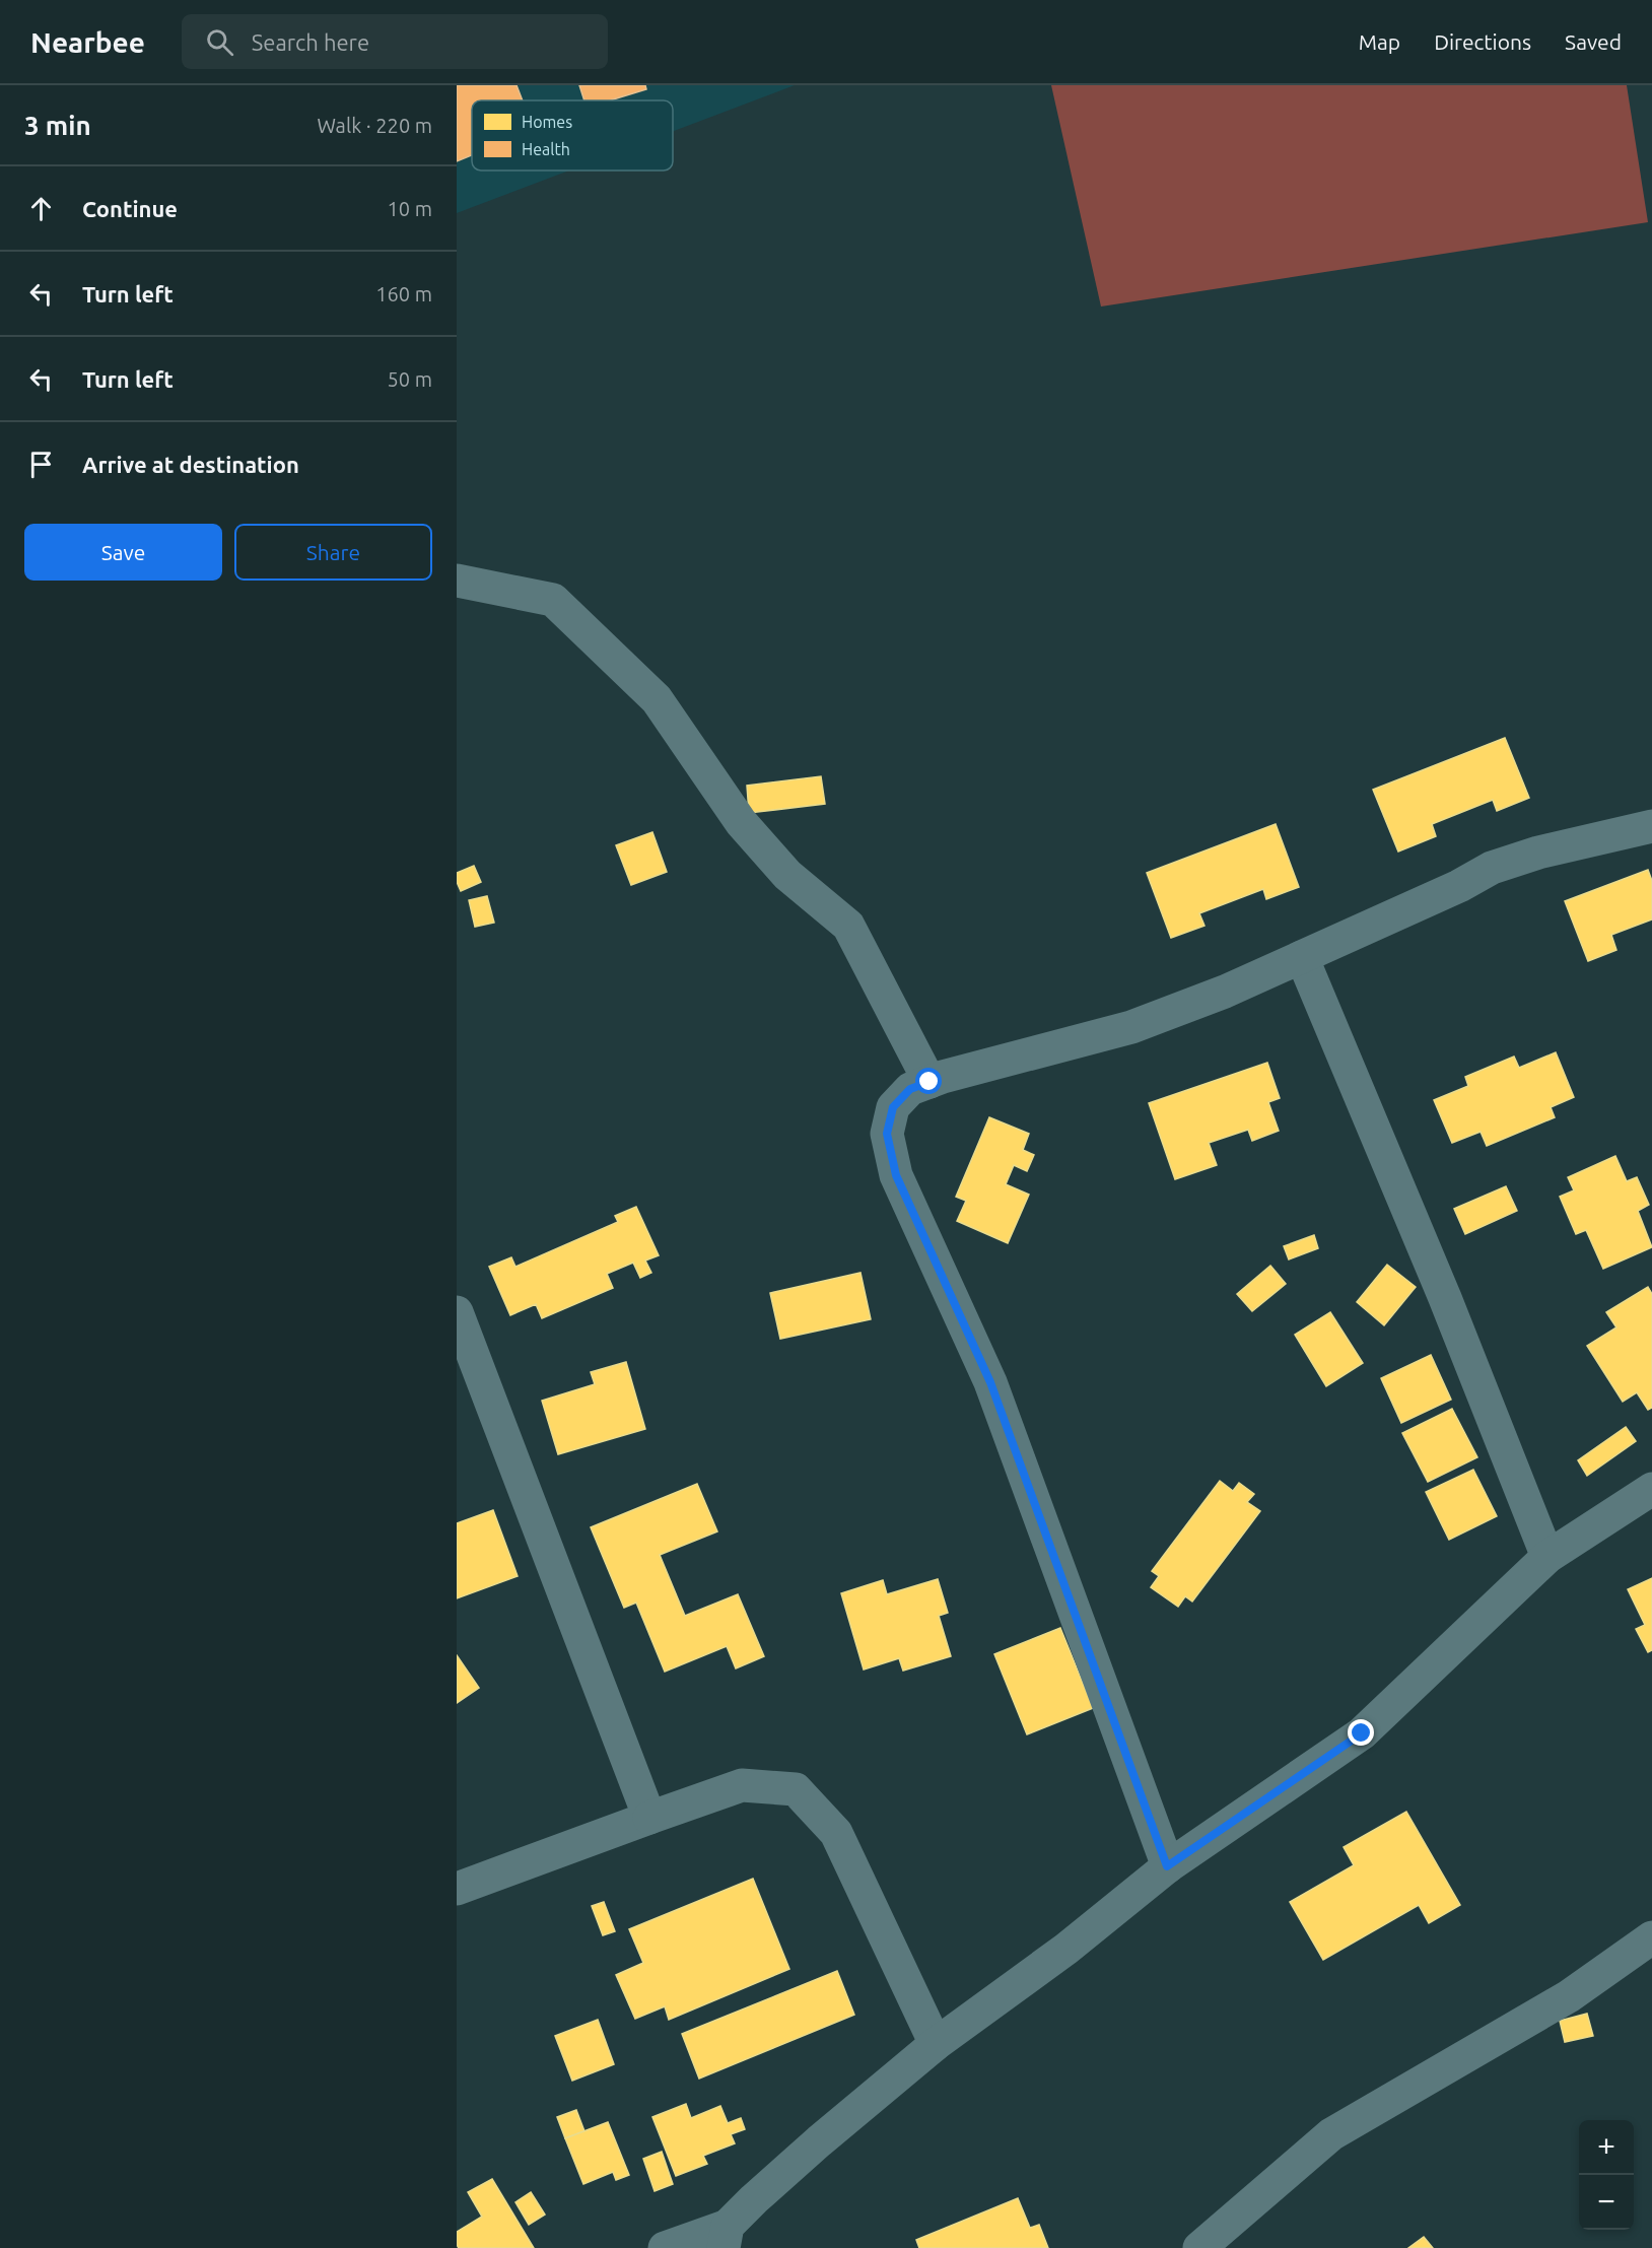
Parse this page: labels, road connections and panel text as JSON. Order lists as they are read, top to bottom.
{
  "legend": ["Homes", "Health"],
  "page": {
    "header": "Nearbee",
    "search": "Search here",
    "nav": ["Map", "Directions", "Saved"],
    "heading": ["3 min", "Walk · 220 m"],
    "list": [
      ["Continue", "10 m"],
      ["Turn left", "160 m"],
      ["Turn left", "50 m"],
      "Arrive at destination"
    ],
    "buttons": ["Save", "Share"],
    "map_buttons": ["+", "−"]
  }
}
